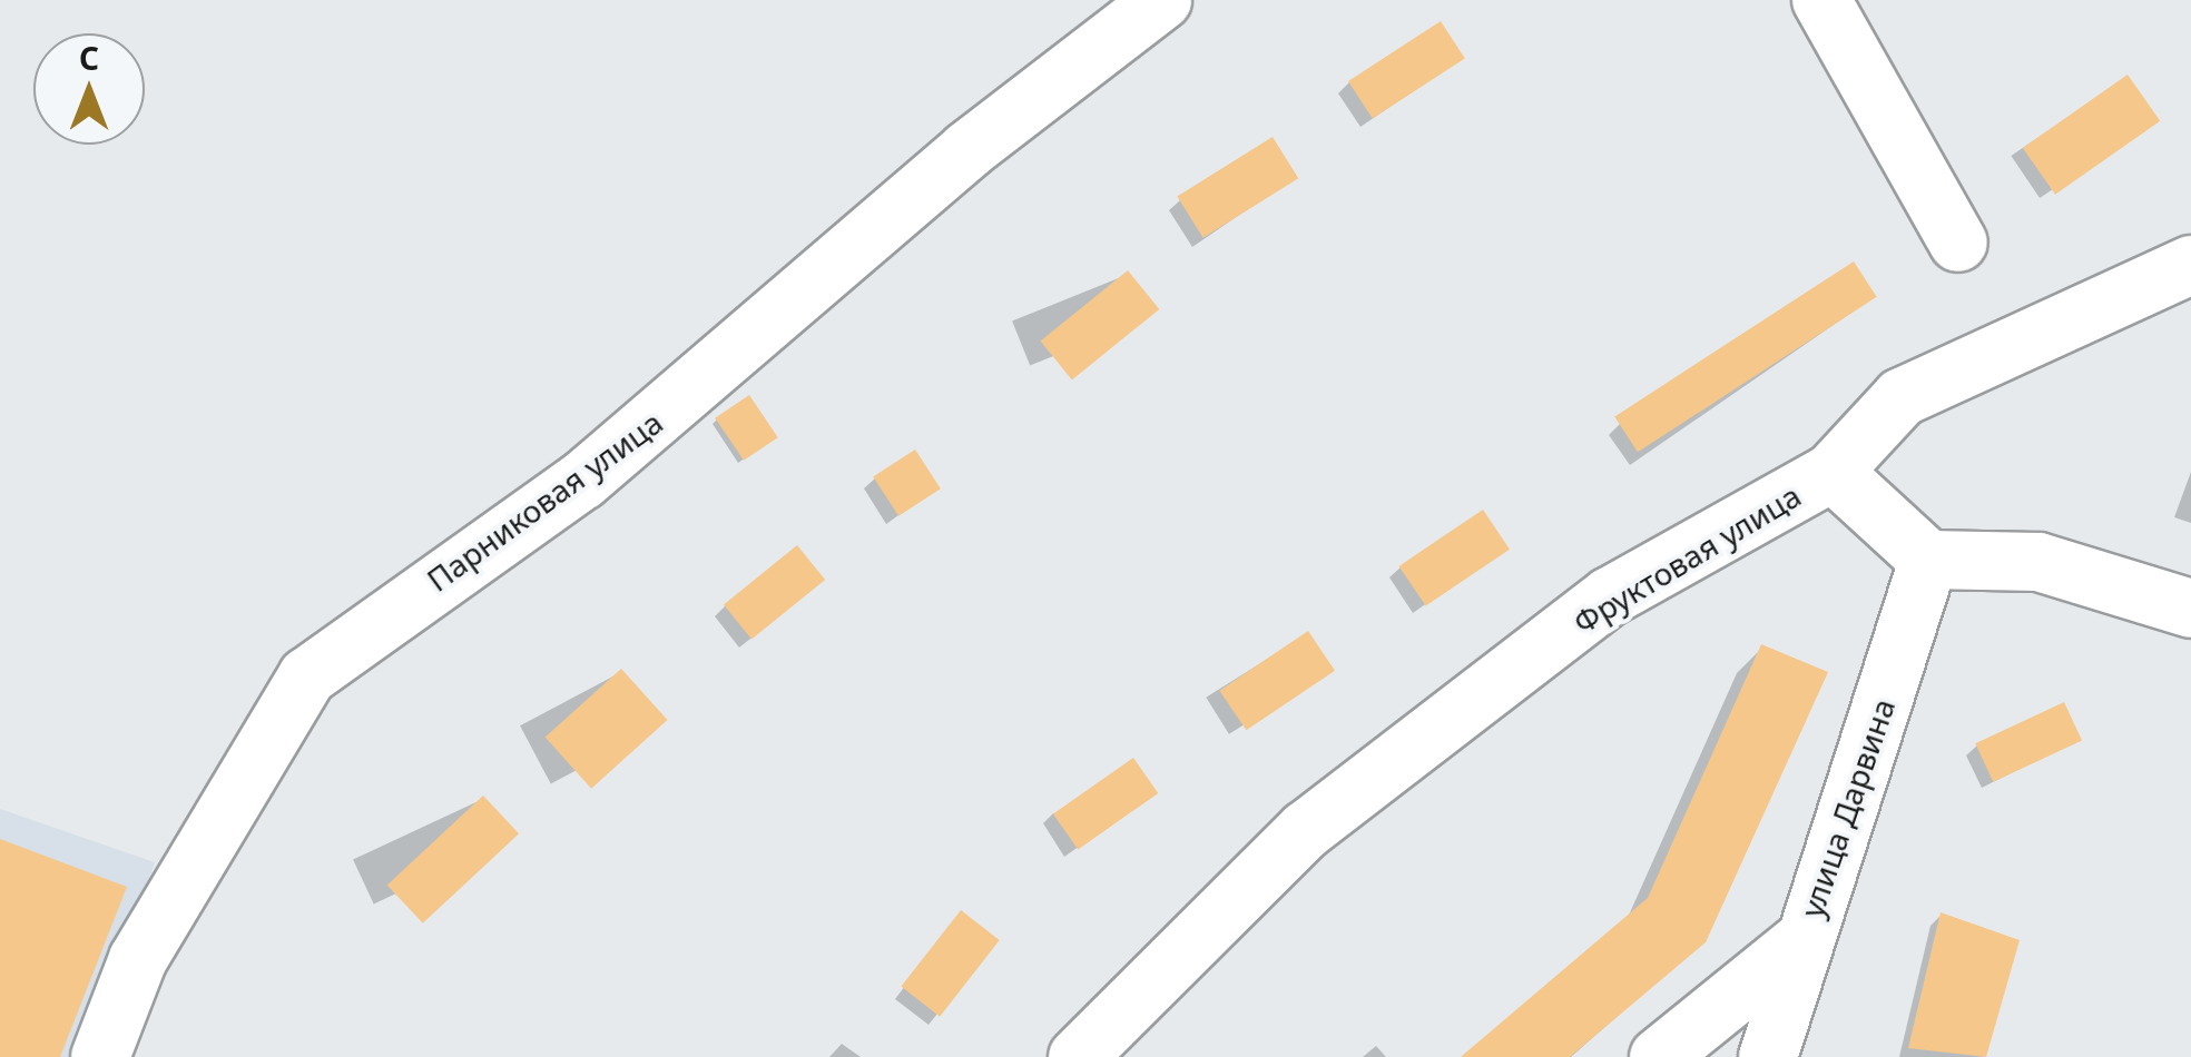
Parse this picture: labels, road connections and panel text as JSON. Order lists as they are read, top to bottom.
{
  "streets": {
    "street": ["Парниковая улица", "Фруктовая улица", "улица Дарвина"]
  },
  "north": "top"
}
